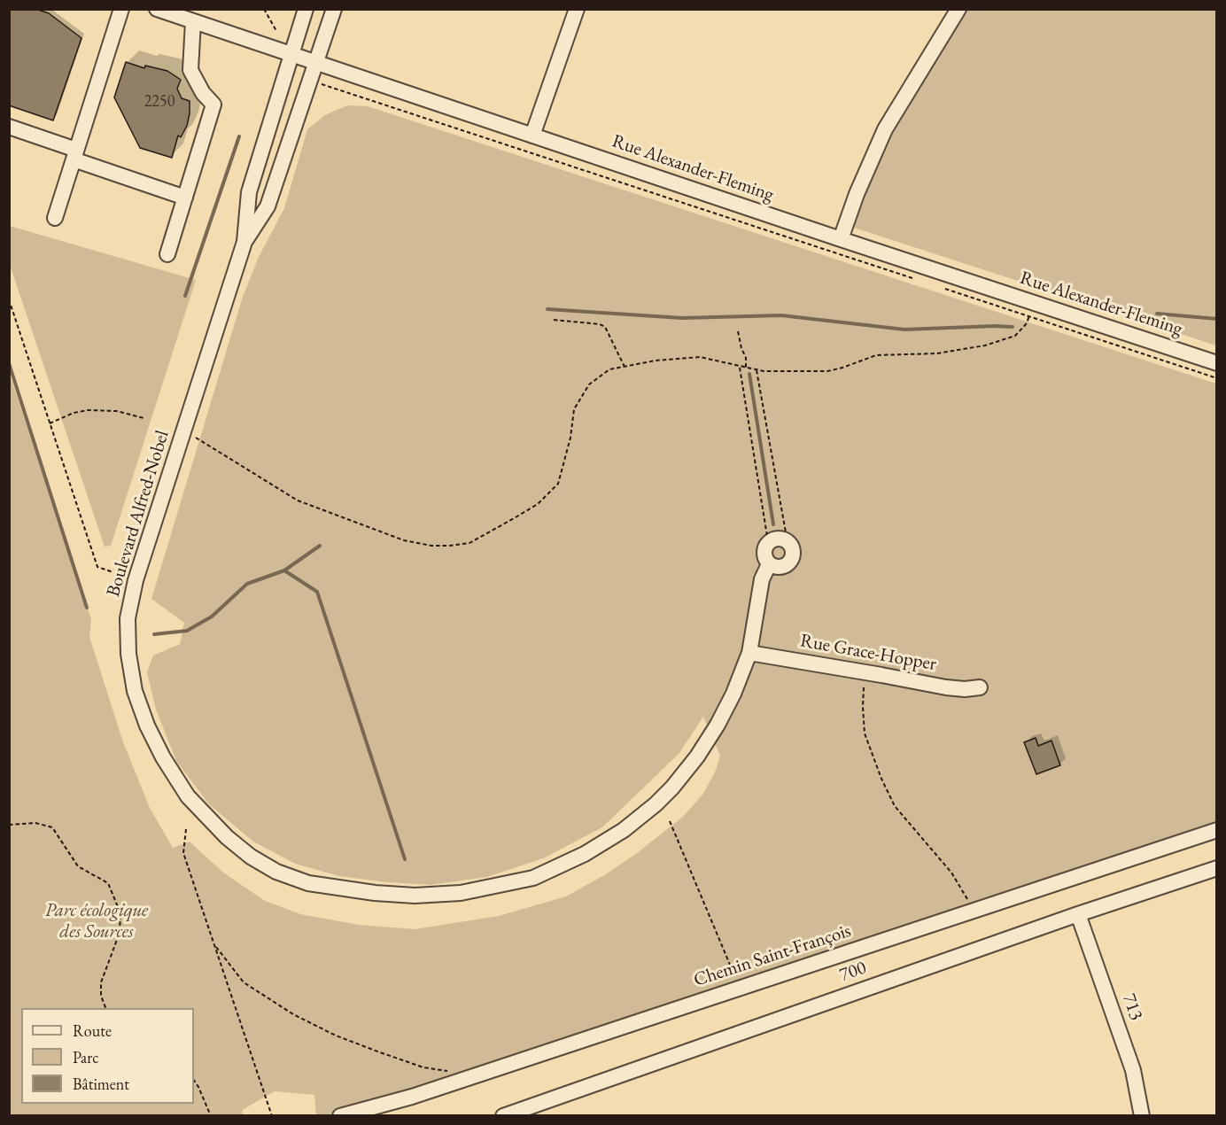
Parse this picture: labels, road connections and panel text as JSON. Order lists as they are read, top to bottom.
{
  "streets": {
    "street": [
      "Rue Alexander-Fleming",
      "Boulevard Alfred-Nobel",
      "Rue Grace-Hopper",
      "Chemin Saint-François",
      "700",
      "713"
    ]
  },
  "crossings": [
    ["Rue Alexander-Fleming", "Boulevard Alfred-Nobel"],
    ["Boulevard Alfred-Nobel", "Rue Grace-Hopper"],
    ["700", "713"]
  ],
  "parks": ["Parc écologique des Sources"],
  "house_numbers": ["2250"],
  "legend": ["Route", "Parc", "Bâtiment"]
}
